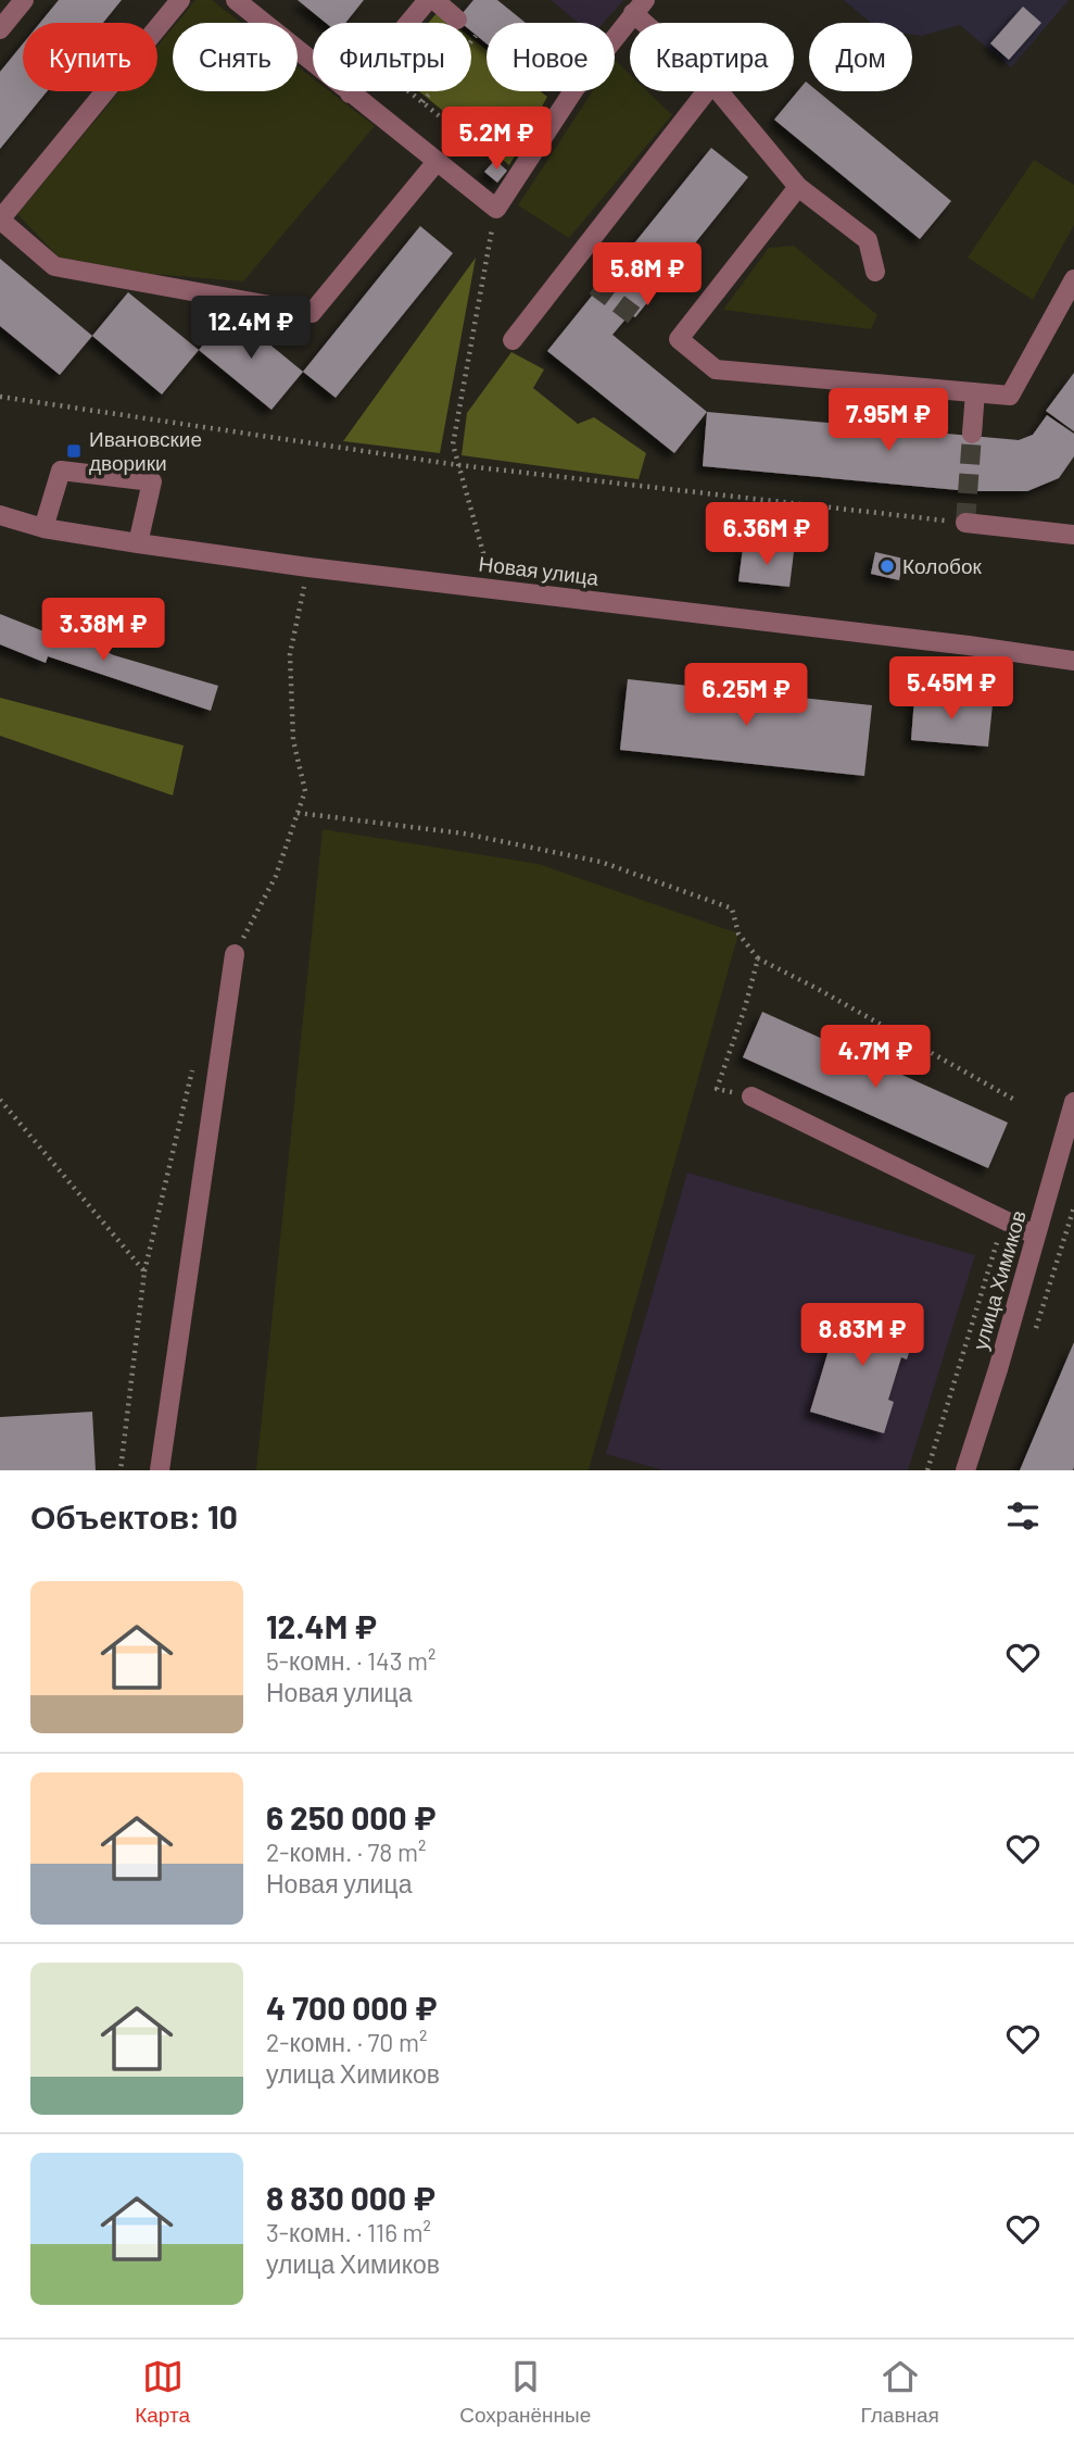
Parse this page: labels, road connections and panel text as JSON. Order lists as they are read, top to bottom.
{
  "streets": {
    "street": ["Новая улица", "улица Химиков"]
  },
  "places": {
    "transit": ["Ивановские дворики"],
    "other": ["Колобок"]
  },
  "page": {
    "chip": [
      "Купить",
      "Снять",
      "Фильтры",
      "Новое",
      "Квартира",
      "Дом"
    ],
    "price": [
      "5.2M ₽",
      "5.8M ₽",
      "12.4M ₽",
      "7.95M ₽",
      "6.36M ₽",
      "3.38M ₽",
      "5.45M ₽",
      "6.25M ₽",
      "4.7M ₽",
      "8.83M ₽"
    ],
    "heading": "Объектов: 10",
    "list": [
      {
        "name": "12.4M ₽",
        "note": "5-комн. · 143 m² · Новая улица"
      },
      {
        "name": "6 250 000 ₽",
        "note": "2-комн. · 78 m² · Новая улица"
      },
      {
        "name": "4 700 000 ₽",
        "note": "2-комн. · 70 m² · улица Химиков"
      },
      {
        "name": "8 830 000 ₽",
        "note": "3-комн. · 116 m² · улица Химиков"
      }
    ],
    "tabs": ["Карта", "Сохранённые", "Главная"]
  }
}
